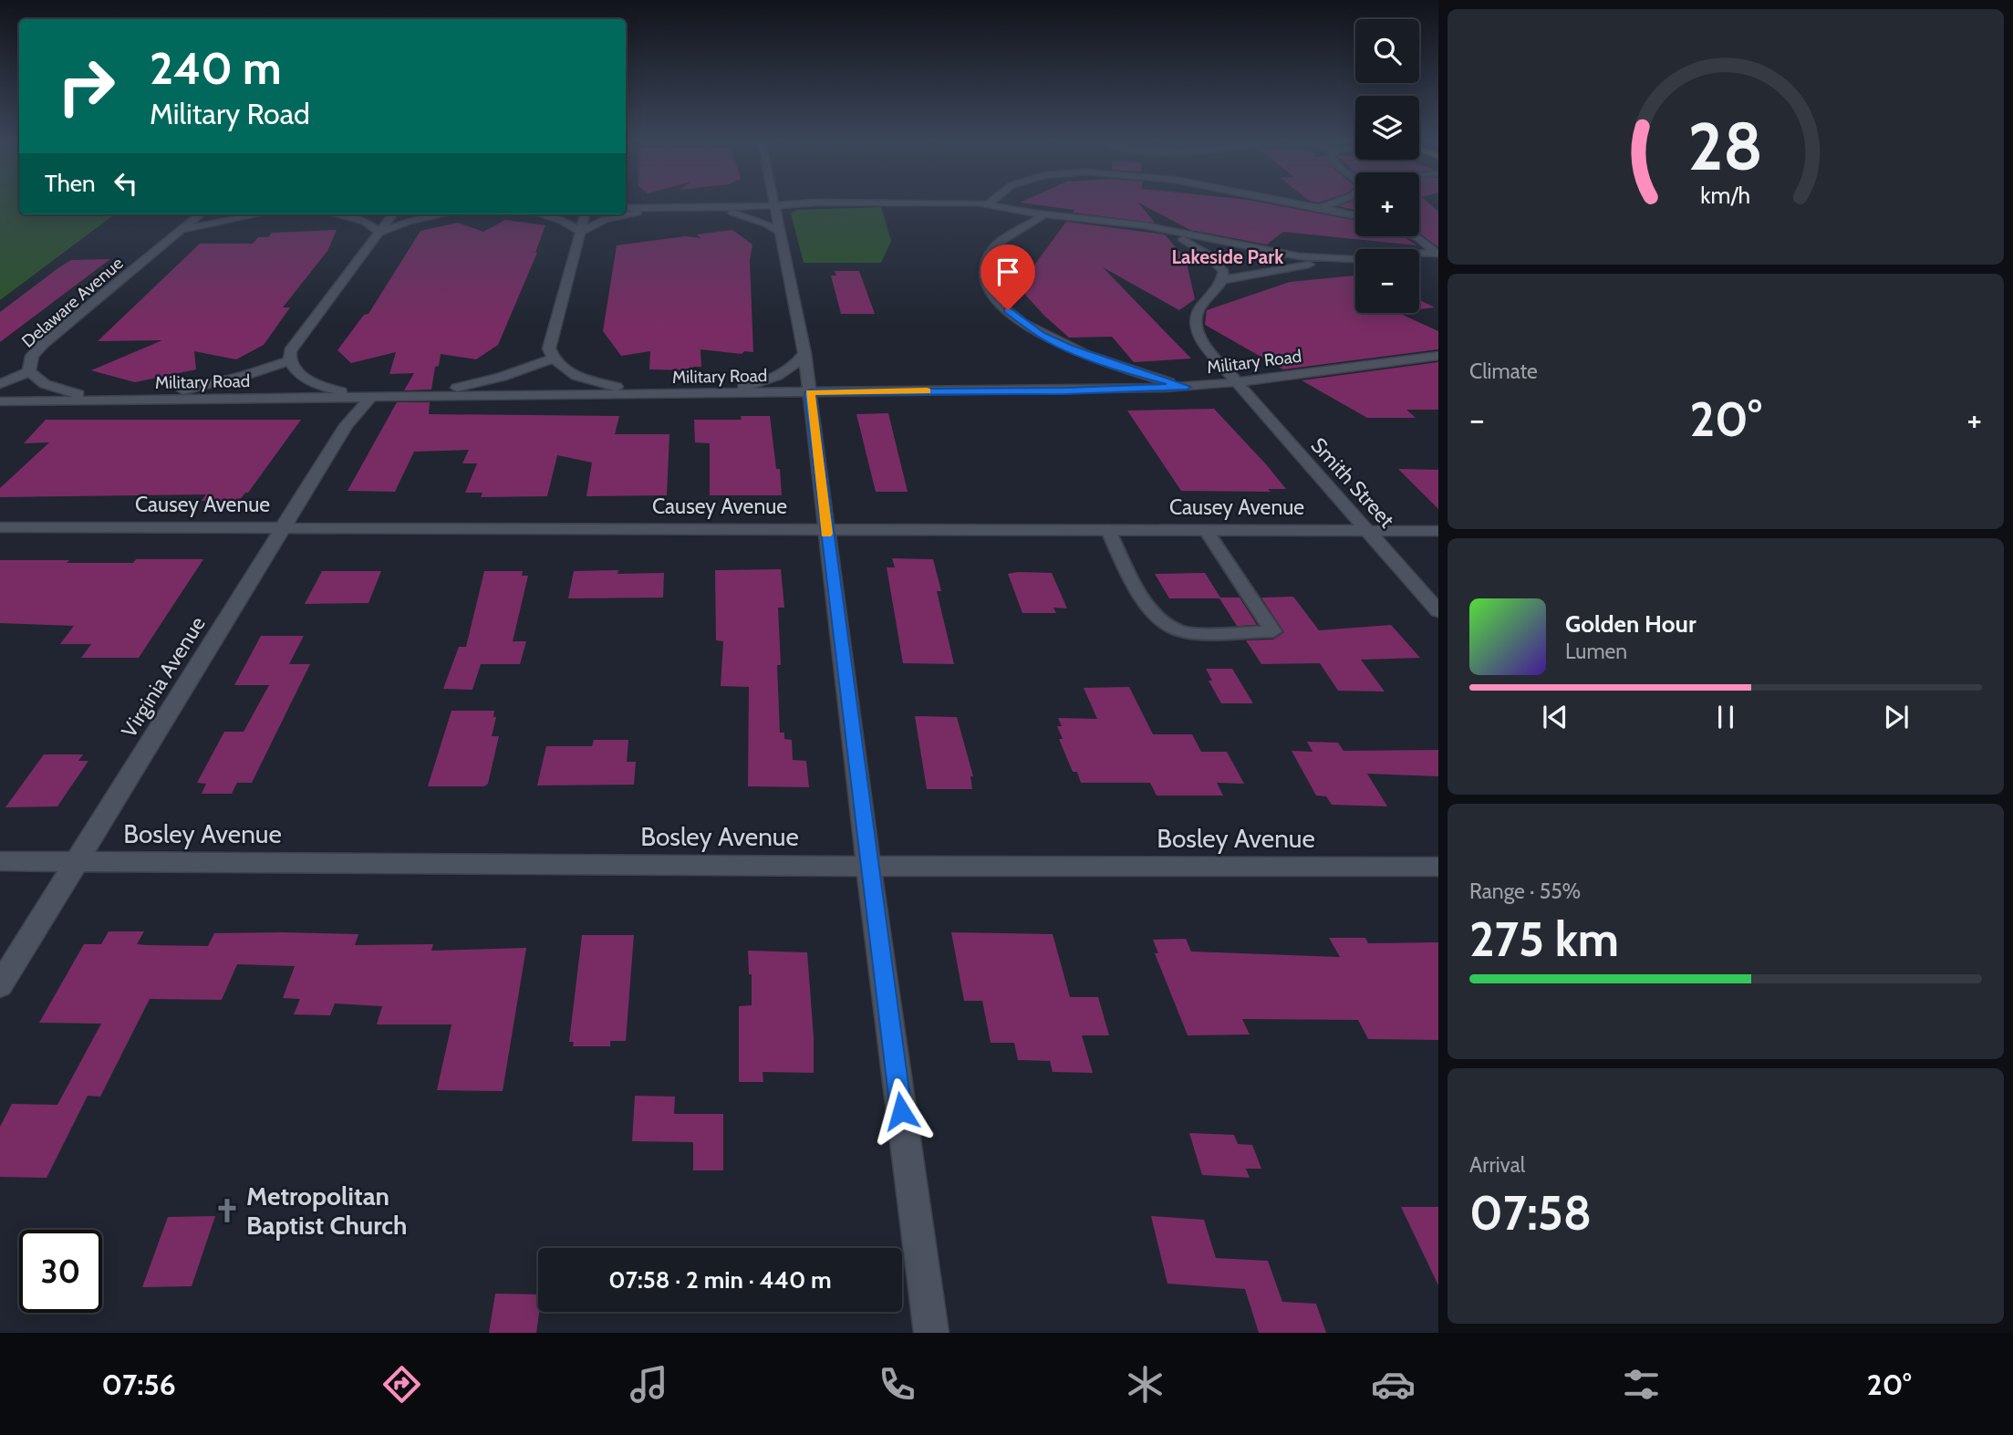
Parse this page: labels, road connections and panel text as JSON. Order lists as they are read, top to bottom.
{
  "streets": {
    "street": [
      "Delaware Avenue",
      "Military Road",
      "Smith Street",
      "Causey Avenue",
      "Virginia Avenue",
      "Bosley Avenue"
    ]
  },
  "crossings": [
    ["Military Road", "Smith Street"],
    ["Military Road", "Virginia Avenue"],
    ["Smith Street", "Causey Avenue"],
    ["Causey Avenue", "Virginia Avenue"],
    ["Virginia Avenue", "Bosley Avenue"]
  ],
  "districts": ["Lakeside Park"],
  "places": {
    "church": ["Metropolitan Baptist Church"]
  },
  "page": {
    "map_buttons": ["+", "−"],
    "turn": ["240 m", "Military Road"],
    "then": "Then",
    "tile": [
      "Climate",
      ["Range · 55%", "275 km"],
      ["Arrival", "07:58"]
    ],
    "heat": ["−", "20°", "+"],
    "song": ["Golden Hour", "Lumen"],
    "limit": "30",
    "trip": "07:58 · 2 min · 440 m",
    "tabs": ["07:56", "20°"],
    "gauge": ["28", "km/h"]
  }
}
